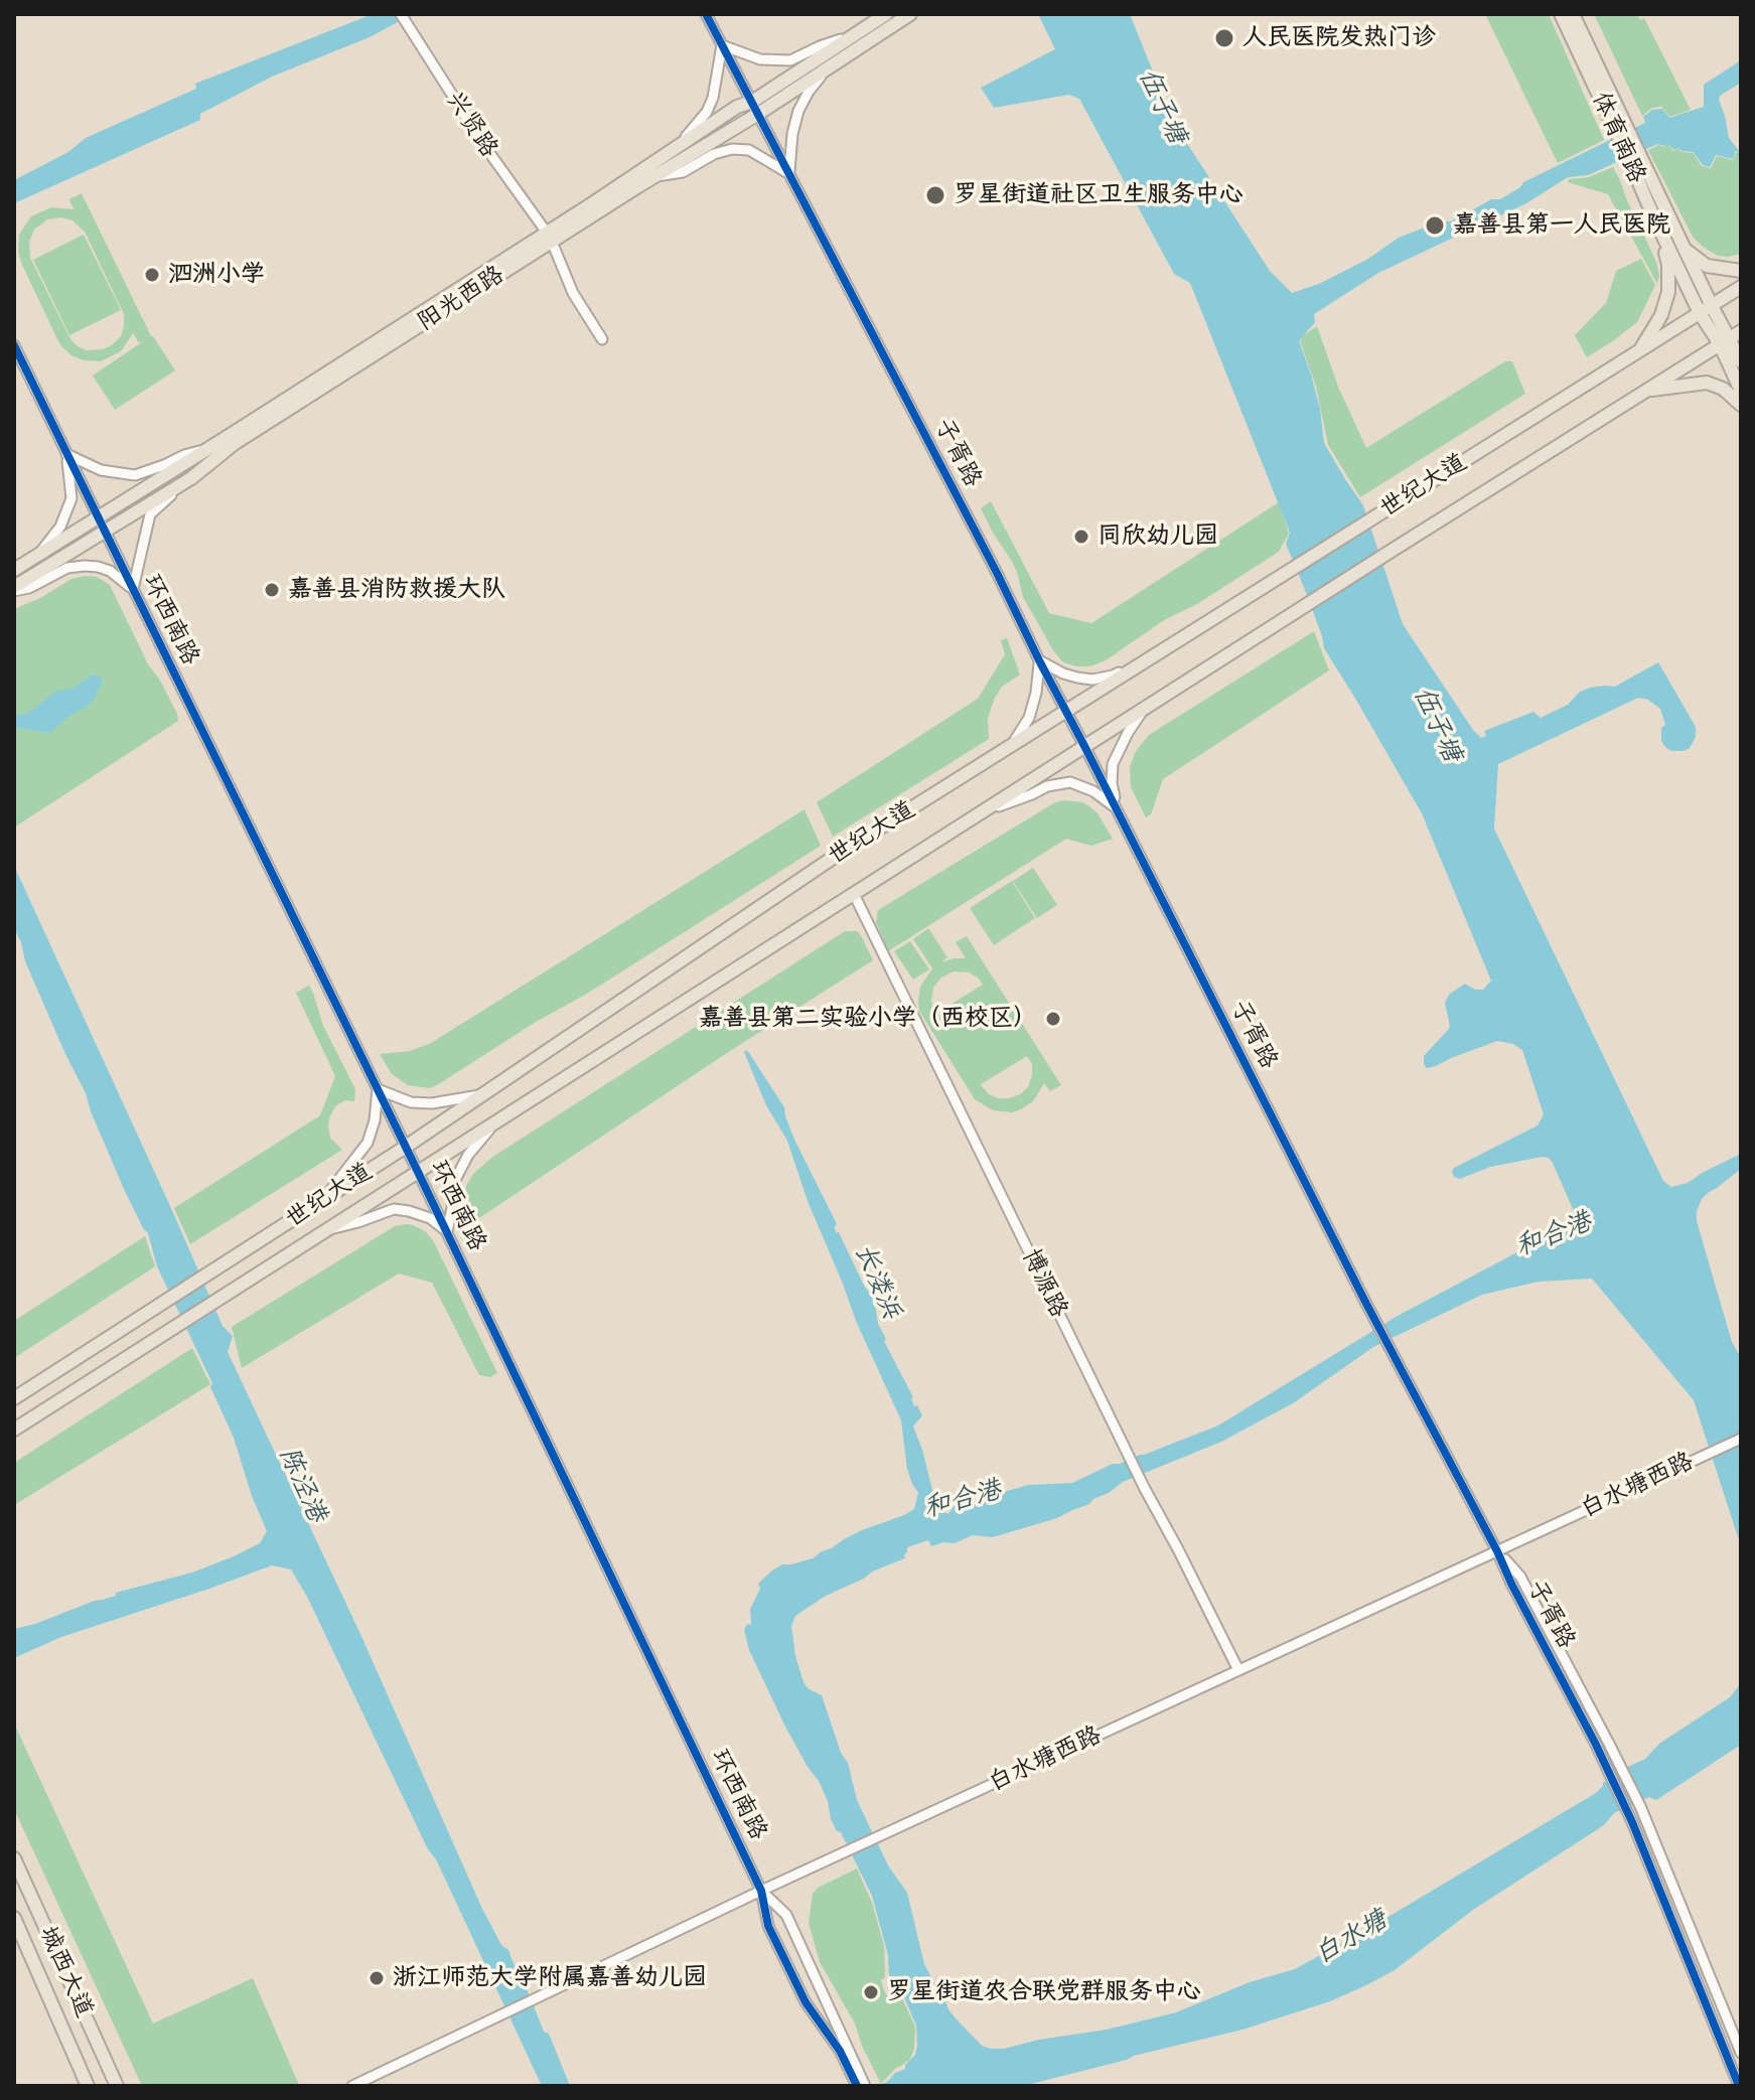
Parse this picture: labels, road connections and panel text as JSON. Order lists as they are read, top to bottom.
{
  "streets": {
    "main road": [
      "体育南路",
      "阳光西路",
      "世纪大道",
      "城西大道"
    ],
    "street": [
      "兴贤路",
      "子胥路",
      "环西南路",
      "博源路",
      "白水塘西路"
    ]
  },
  "crossings": [
    ["兴贤路", "阳光西路"],
    ["体育南路", "世纪大道"],
    ["阳光西路", "子胥路"],
    ["阳光西路", "环西南路"],
    ["子胥路", "世纪大道"],
    ["子胥路", "白水塘西路"],
    ["世纪大道", "环西南路"],
    ["世纪大道", "博源路"],
    ["环西南路", "白水塘西路"],
    ["博源路", "白水塘西路"]
  ],
  "water": [
    "伍子塘",
    "和合港",
    "长溇浜",
    "陈泾港",
    "白水塘"
  ],
  "places": [
    "人民医院发热门诊",
    "罗星街道社区卫生服务中心",
    "嘉善县第一人民医院",
    "泗洲小学",
    "同欣幼儿园",
    "嘉善县消防救援大队",
    "嘉善县第二实验小学（西校区）",
    "浙江师范大学附属嘉善幼儿园",
    "罗星街道农合联党群服务中心"
  ]
}
